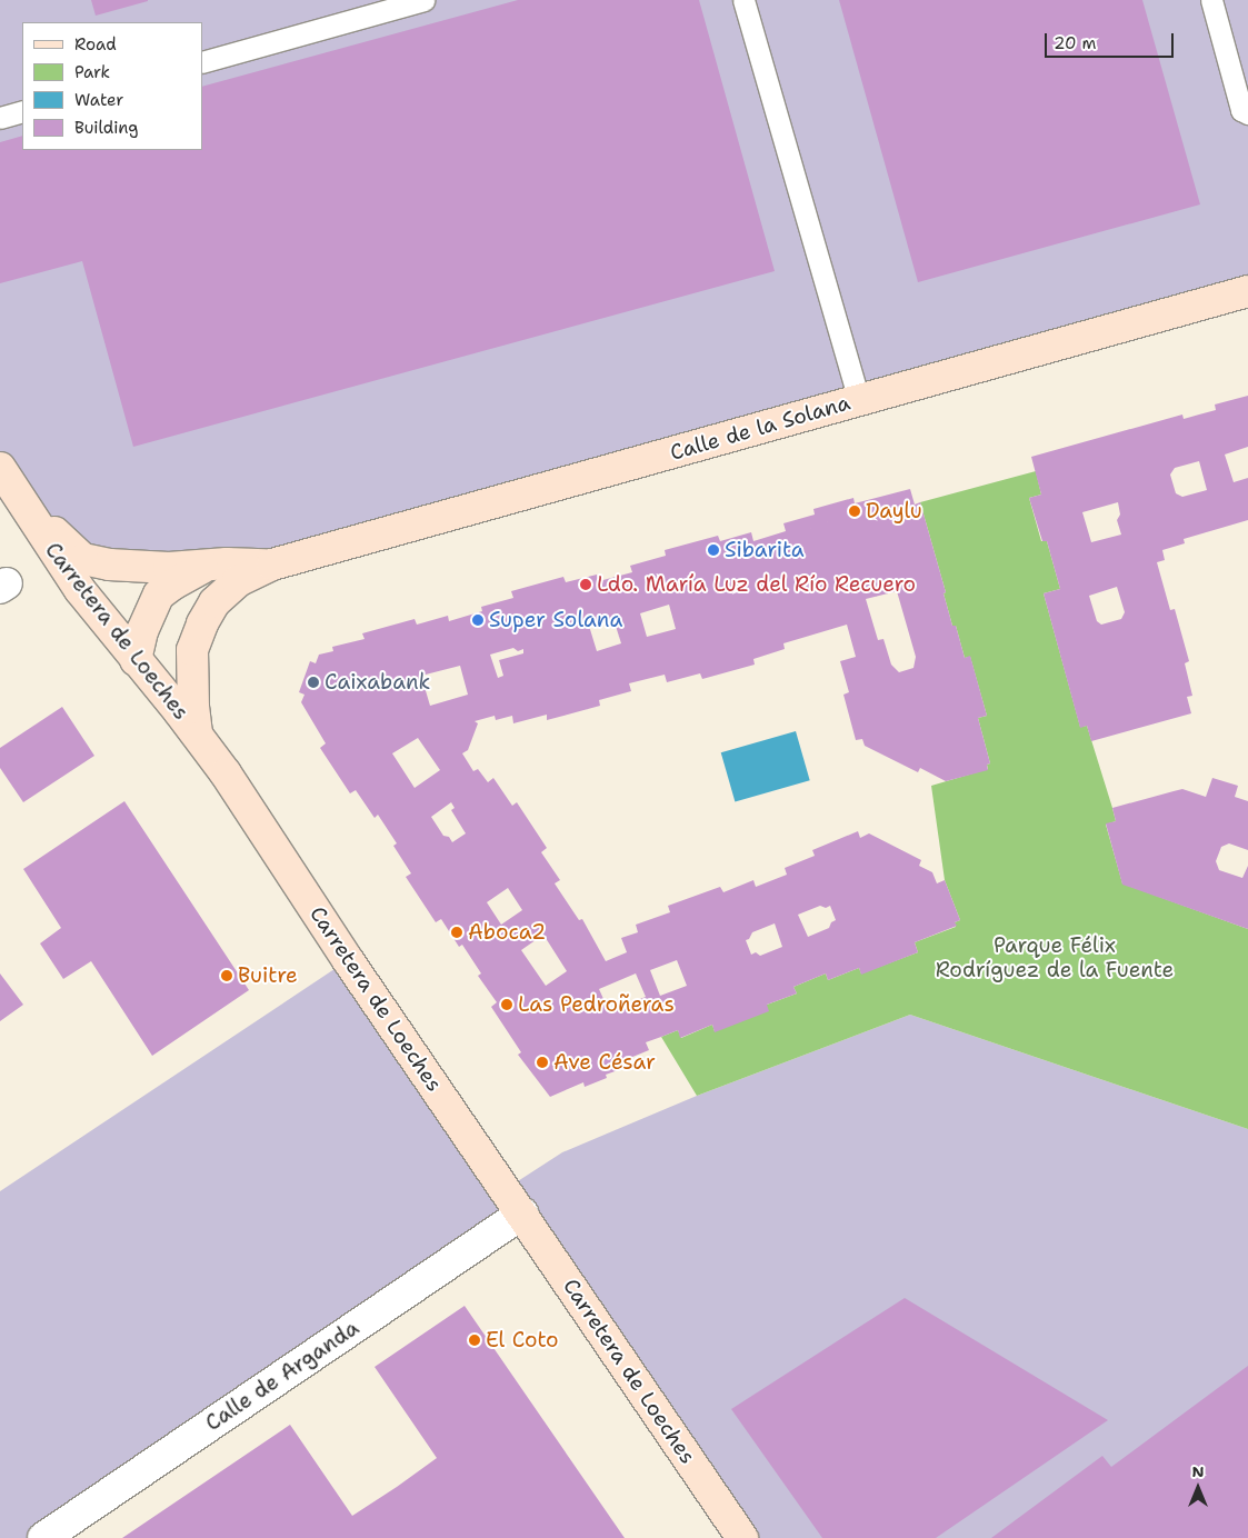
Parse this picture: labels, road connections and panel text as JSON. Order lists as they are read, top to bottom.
{
  "streets": {
    "street": ["Calle de la Solana", "Carretera de Loeches", "Calle de Arganda"]
  },
  "crossings": [
    ["Carretera de Loeches", "Calle de Arganda"]
  ],
  "parks": ["Parque Félix Rodríguez de la Fuente"],
  "places": [
    "Daylu",
    "Sibarita",
    "Ldo. María Luz del Río Recuero",
    "Super Solana",
    "Caixabank",
    "Aboca2",
    "Buitre",
    "Las Pedroñeras",
    "Ave César",
    "El Coto"
  ],
  "legend": [
    "Road",
    "Park",
    "Water",
    "Building"
  ],
  "scale_bar": "20 m",
  "north": "top"
}
